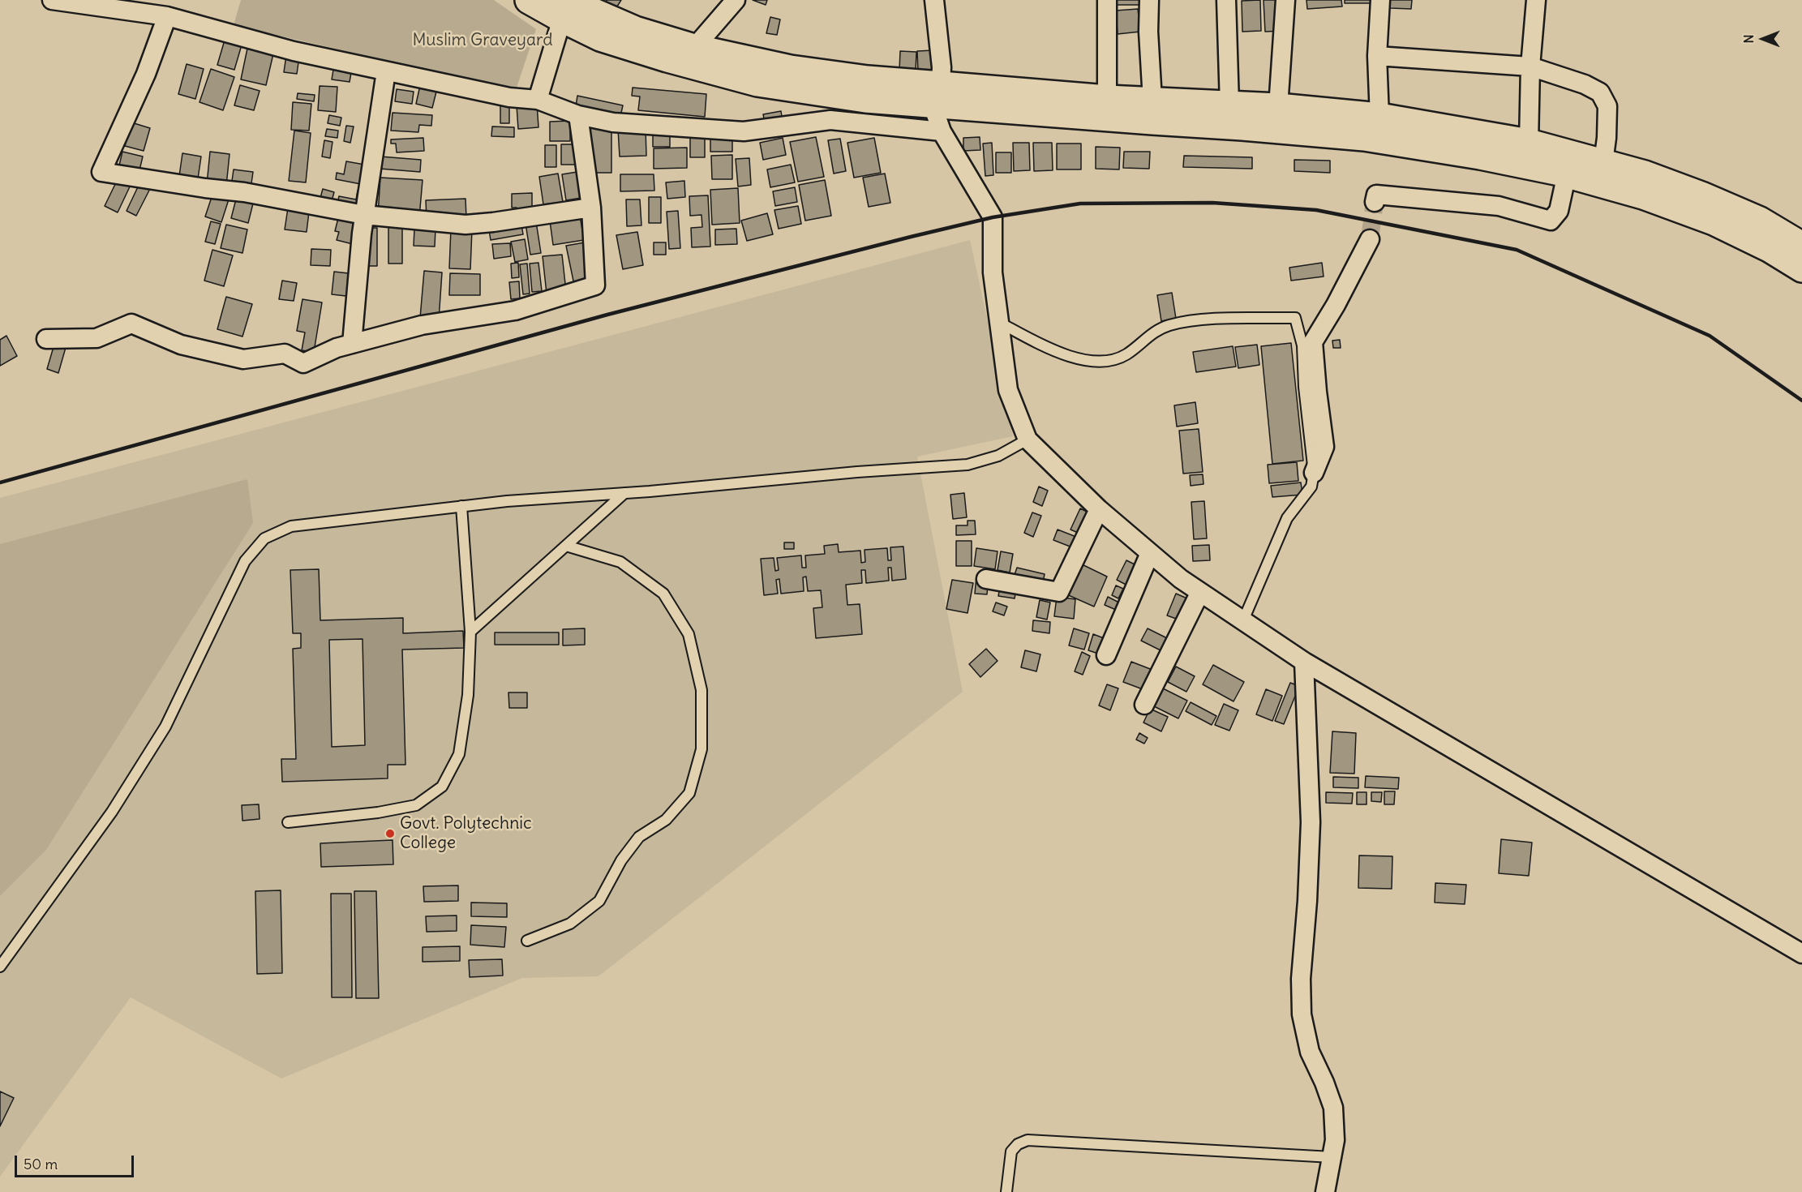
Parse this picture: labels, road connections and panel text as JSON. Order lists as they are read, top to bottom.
{
  "parks": ["Muslim Graveyard"],
  "places": ["Govt. Polytechnic College"],
  "scale_bar": "50 m",
  "north": "left"
}
